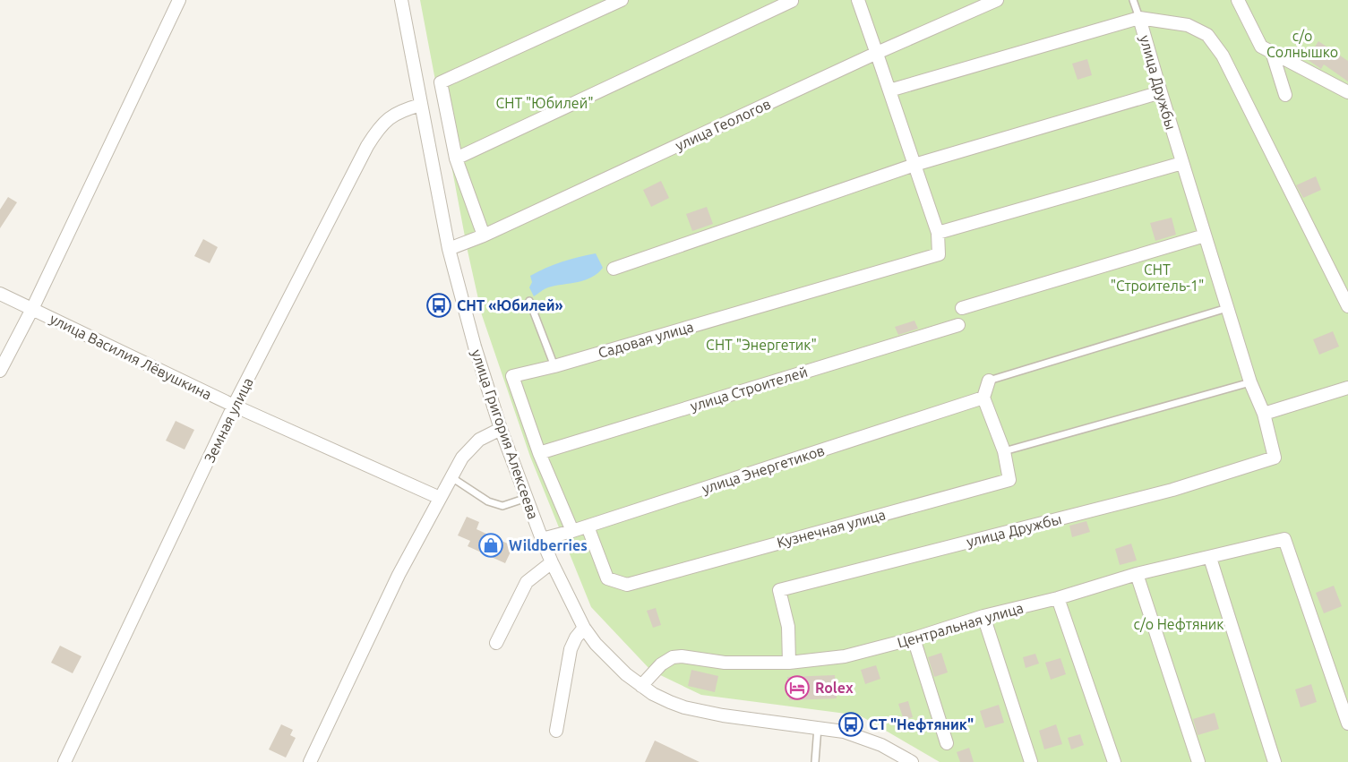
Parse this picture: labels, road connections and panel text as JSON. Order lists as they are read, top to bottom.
{
  "streets": {
    "street": [
      "улица Дружбы",
      "улица Геологов",
      "Садовая улица",
      "улица Василия Лёвушкина",
      "улица Строителей",
      "Земная улица",
      "улица Григория Алексеева",
      "улица Энергетиков",
      "Кузнечная улица",
      "Центральная улица"
    ]
  },
  "crossings": [
    ["улица Дружбы", "Центральная улица"],
    ["улица Геологов", "улица Григория Алексеева"],
    ["Садовая улица", "улица Строителей"],
    ["Садовая улица", "улица Энергетиков"],
    ["улица Василия Лёвушкина", "Земная улица"],
    ["Земная улица", "улица Григория Алексеева"],
    ["улица Григория Алексеева", "улица Энергетиков"],
    ["улица Григория Алексеева", "Центральная улица"],
    ["улица Энергетиков", "Кузнечная улица"]
  ],
  "parks": [
    "с/о Солнышко",
    "СНТ \"Юбилей\"",
    "СНТ \"Строитель-1\"",
    "СНТ \"Энергетик\"",
    "с/о Нефтяник"
  ],
  "places": {
    "bus stop": ["СНТ «Юбилей»", "СТ \"Нефтяник\""],
    "shop": ["Wildberries"],
    "hotel": ["Rolex"]
  }
}
